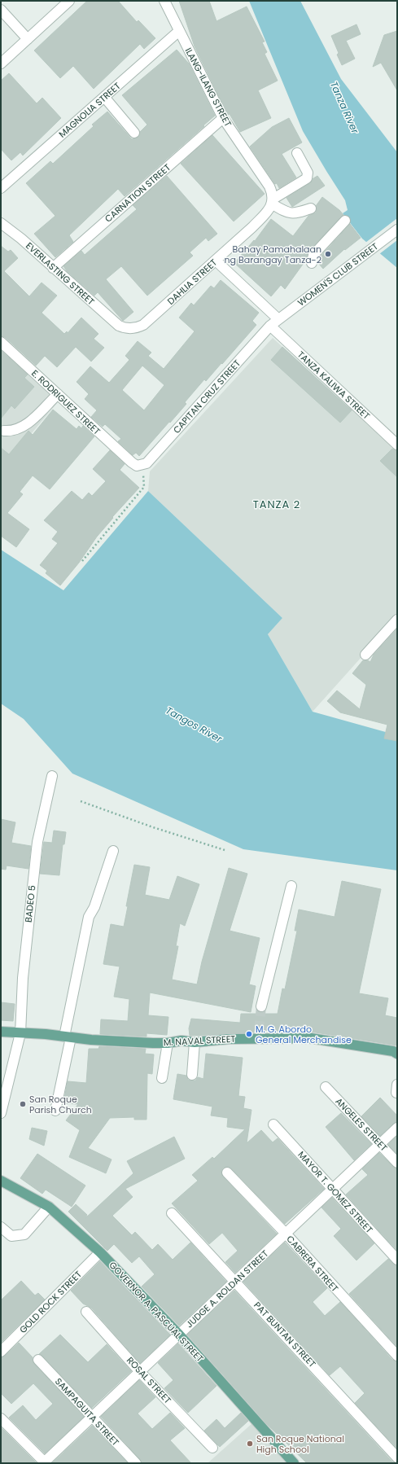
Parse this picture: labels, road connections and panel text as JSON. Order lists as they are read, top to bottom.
{
  "streets": {
    "main road": ["M. NAVAL STREET", "GOVERNOR A. PASCUAL STREET"],
    "street": [
      "ILANG-ILANG STREET",
      "MAGNOLIA STREET",
      "CARNATION STREET",
      "EVERLASTING STREET",
      "WOMEN'S CLUB STREET",
      "DAHLIA STREET",
      "TANZA KALIWA STREET",
      "CAPITAN CRUZ STREET",
      "E. RODRIGUEZ STREET",
      "BADEO 5",
      "ANGELES STREET",
      "MAYOR T. GOMEZ STREET",
      "CABRERA STREET",
      "JUDGE A. ROLDAN STREET",
      "GOLD ROCK STREET",
      "PAT BUNTAN STREET",
      "ROSAL STREET",
      "SAMPAGUITA STREET"
    ]
  },
  "crossings": [
    ["ILANG-ILANG STREET", "MAGNOLIA STREET"],
    ["ILANG-ILANG STREET", "CARNATION STREET"],
    ["ILANG-ILANG STREET", "DAHLIA STREET"],
    ["CARNATION STREET", "EVERLASTING STREET"],
    ["EVERLASTING STREET", "DAHLIA STREET"],
    ["WOMEN'S CLUB STREET", "CAPITAN CRUZ STREET"],
    ["TANZA KALIWA STREET", "CAPITAN CRUZ STREET"],
    ["CAPITAN CRUZ STREET", "E. RODRIGUEZ STREET"],
    ["BADEO 5", "M. NAVAL STREET"],
    ["ANGELES STREET", "JUDGE A. ROLDAN STREET"],
    ["MAYOR T. GOMEZ STREET", "JUDGE A. ROLDAN STREET"],
    ["CABRERA STREET", "JUDGE A. ROLDAN STREET"],
    ["JUDGE A. ROLDAN STREET", "GOVERNOR A. PASCUAL STREET"],
    ["JUDGE A. ROLDAN STREET", "PAT BUNTAN STREET"],
    ["JUDGE A. ROLDAN STREET", "ROSAL STREET"],
    ["JUDGE A. ROLDAN STREET", "SAMPAGUITA STREET"],
    ["GOLD ROCK STREET", "GOVERNOR A. PASCUAL STREET"]
  ],
  "districts": ["TANZA 2"],
  "water": ["Tanza River", "Tangos River"],
  "places": [
    "Bahay Pamahalaan ng Barangay Tanza-2",
    "M. G. Abordo General Merchandise",
    "San Roque Parish Church",
    "San Roque National High School"
  ]
}
